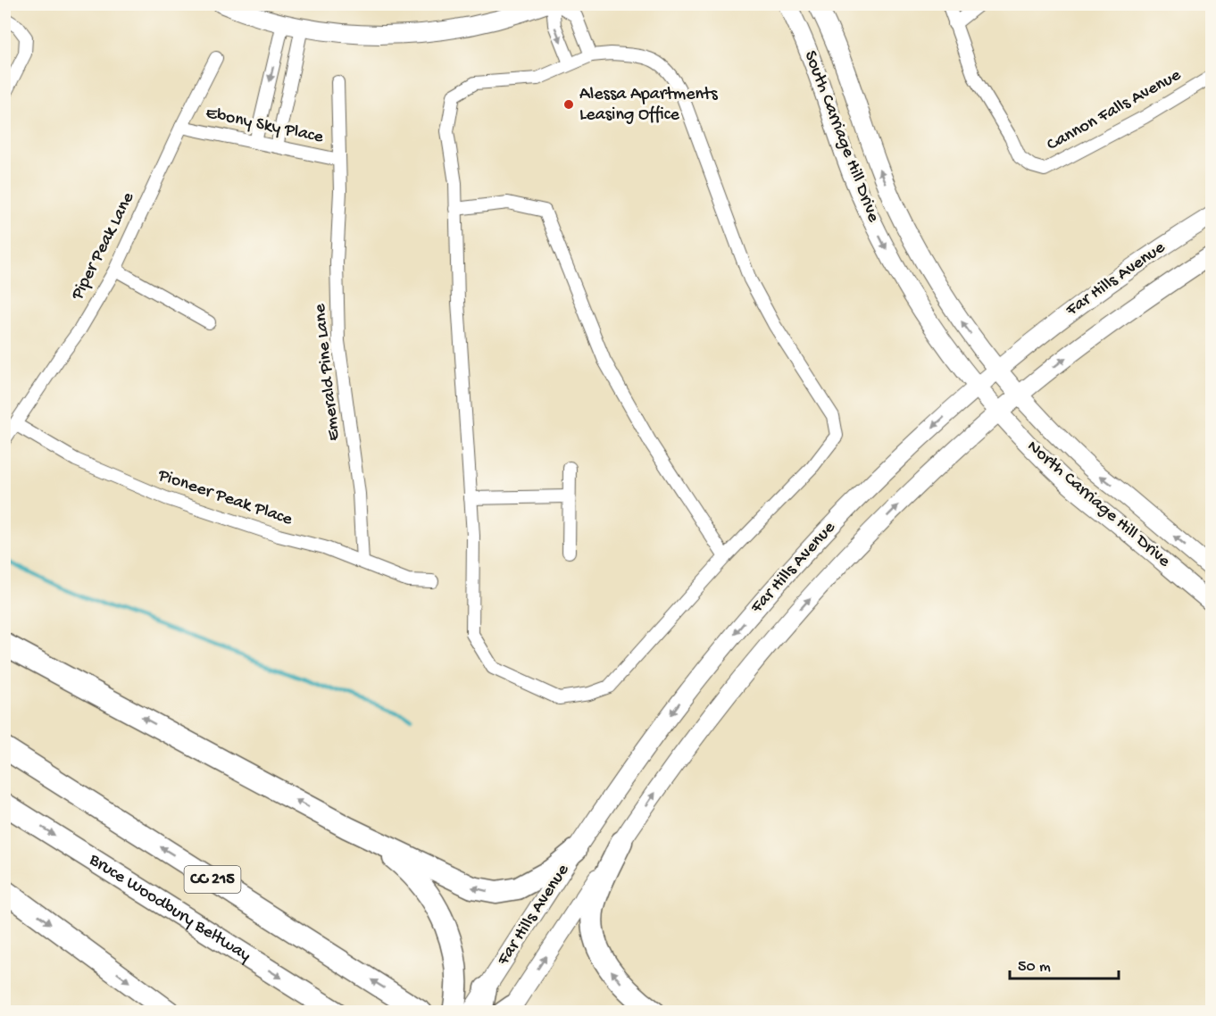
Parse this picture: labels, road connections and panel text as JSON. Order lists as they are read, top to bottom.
{
  "streets": {
    "highway": ["CC 215", "Bruce Woodbury Beltway"],
    "main road": ["South Carriage Hill Drive", "Far Hills Avenue", "North Carriage Hill Drive"],
    "street": [
      "Cannon Falls Avenue",
      "Ebony Sky Place",
      "Piper Peak Lane",
      "Emerald Pine Lane",
      "Pioneer Peak Place"
    ]
  },
  "crossings": [
    ["Ebony Sky Place", "Piper Peak Lane"],
    ["Ebony Sky Place", "Emerald Pine Lane"],
    ["South Carriage Hill Drive", "Far Hills Avenue"],
    ["South Carriage Hill Drive", "North Carriage Hill Drive"],
    ["Piper Peak Lane", "Pioneer Peak Place"],
    ["Far Hills Avenue", "North Carriage Hill Drive"],
    ["Emerald Pine Lane", "Pioneer Peak Place"]
  ],
  "places": ["Alessa Apartments Leasing Office"],
  "scale_bar": "50 m"
}
